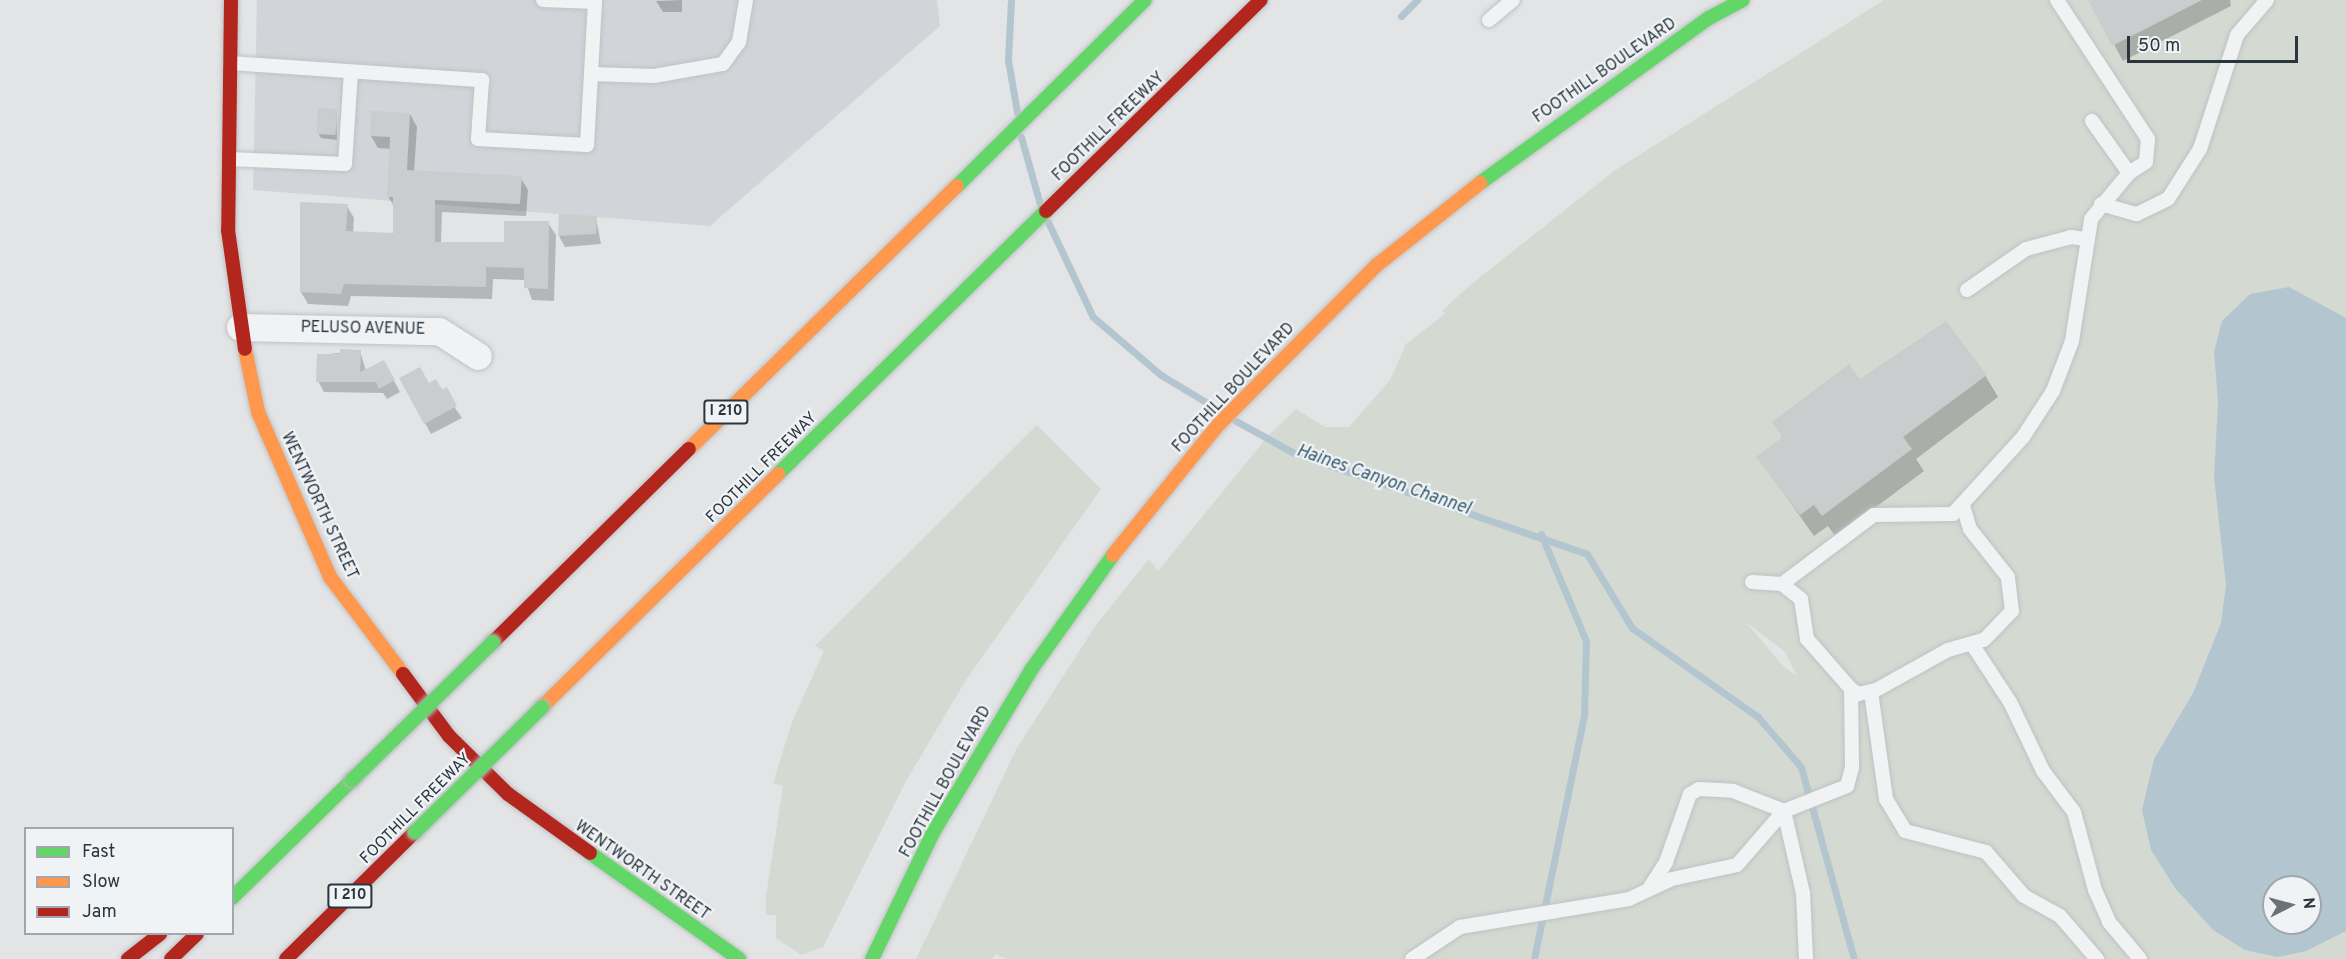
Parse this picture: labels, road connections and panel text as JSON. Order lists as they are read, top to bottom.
{
  "streets": {
    "main road": [
      "FOOTHILL BOULEVARD",
      "FOOTHILL FREEWAY",
      "I 210",
      "WENTWORTH STREET"
    ],
    "street": ["PELUSO AVENUE"]
  },
  "crossings": [
    ["PELUSO AVENUE", "WENTWORTH STREET"]
  ],
  "water": ["Haines Canyon Channel"],
  "legend": ["Fast", "Slow", "Jam"],
  "scale_bar": "50 m",
  "north": "right"
}
